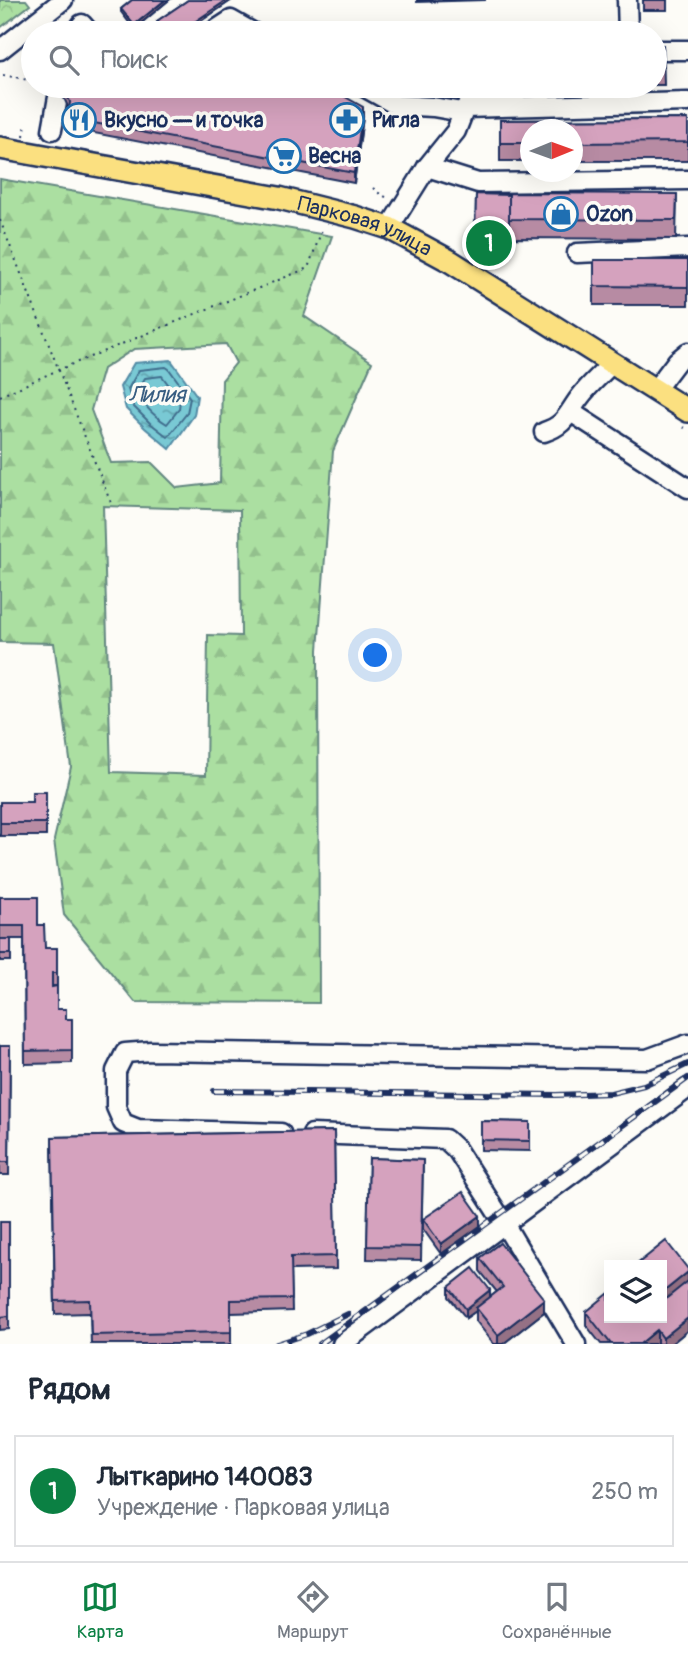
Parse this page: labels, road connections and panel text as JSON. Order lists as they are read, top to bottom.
{
  "streets": {
    "main road": ["Парковая улица"]
  },
  "water": ["Лилия"],
  "places": {
    "restaurant": ["Вкусно — и точка"],
    "pharmacy": ["Ригла"],
    "supermarket": ["Весна"],
    "shop": ["Ozon"]
  },
  "north": "right",
  "page": {
    "search": "Поиск",
    "pins": "1",
    "heading": "Рядом",
    "list": [
      {
        "mark": "1",
        "name": "Лыткарино 140083",
        "note": "Учреждение · Парковая улица",
        "value": "250 m"
      }
    ],
    "nav": ["Карта", "Маршрут", "Сохранённые"]
  }
}
